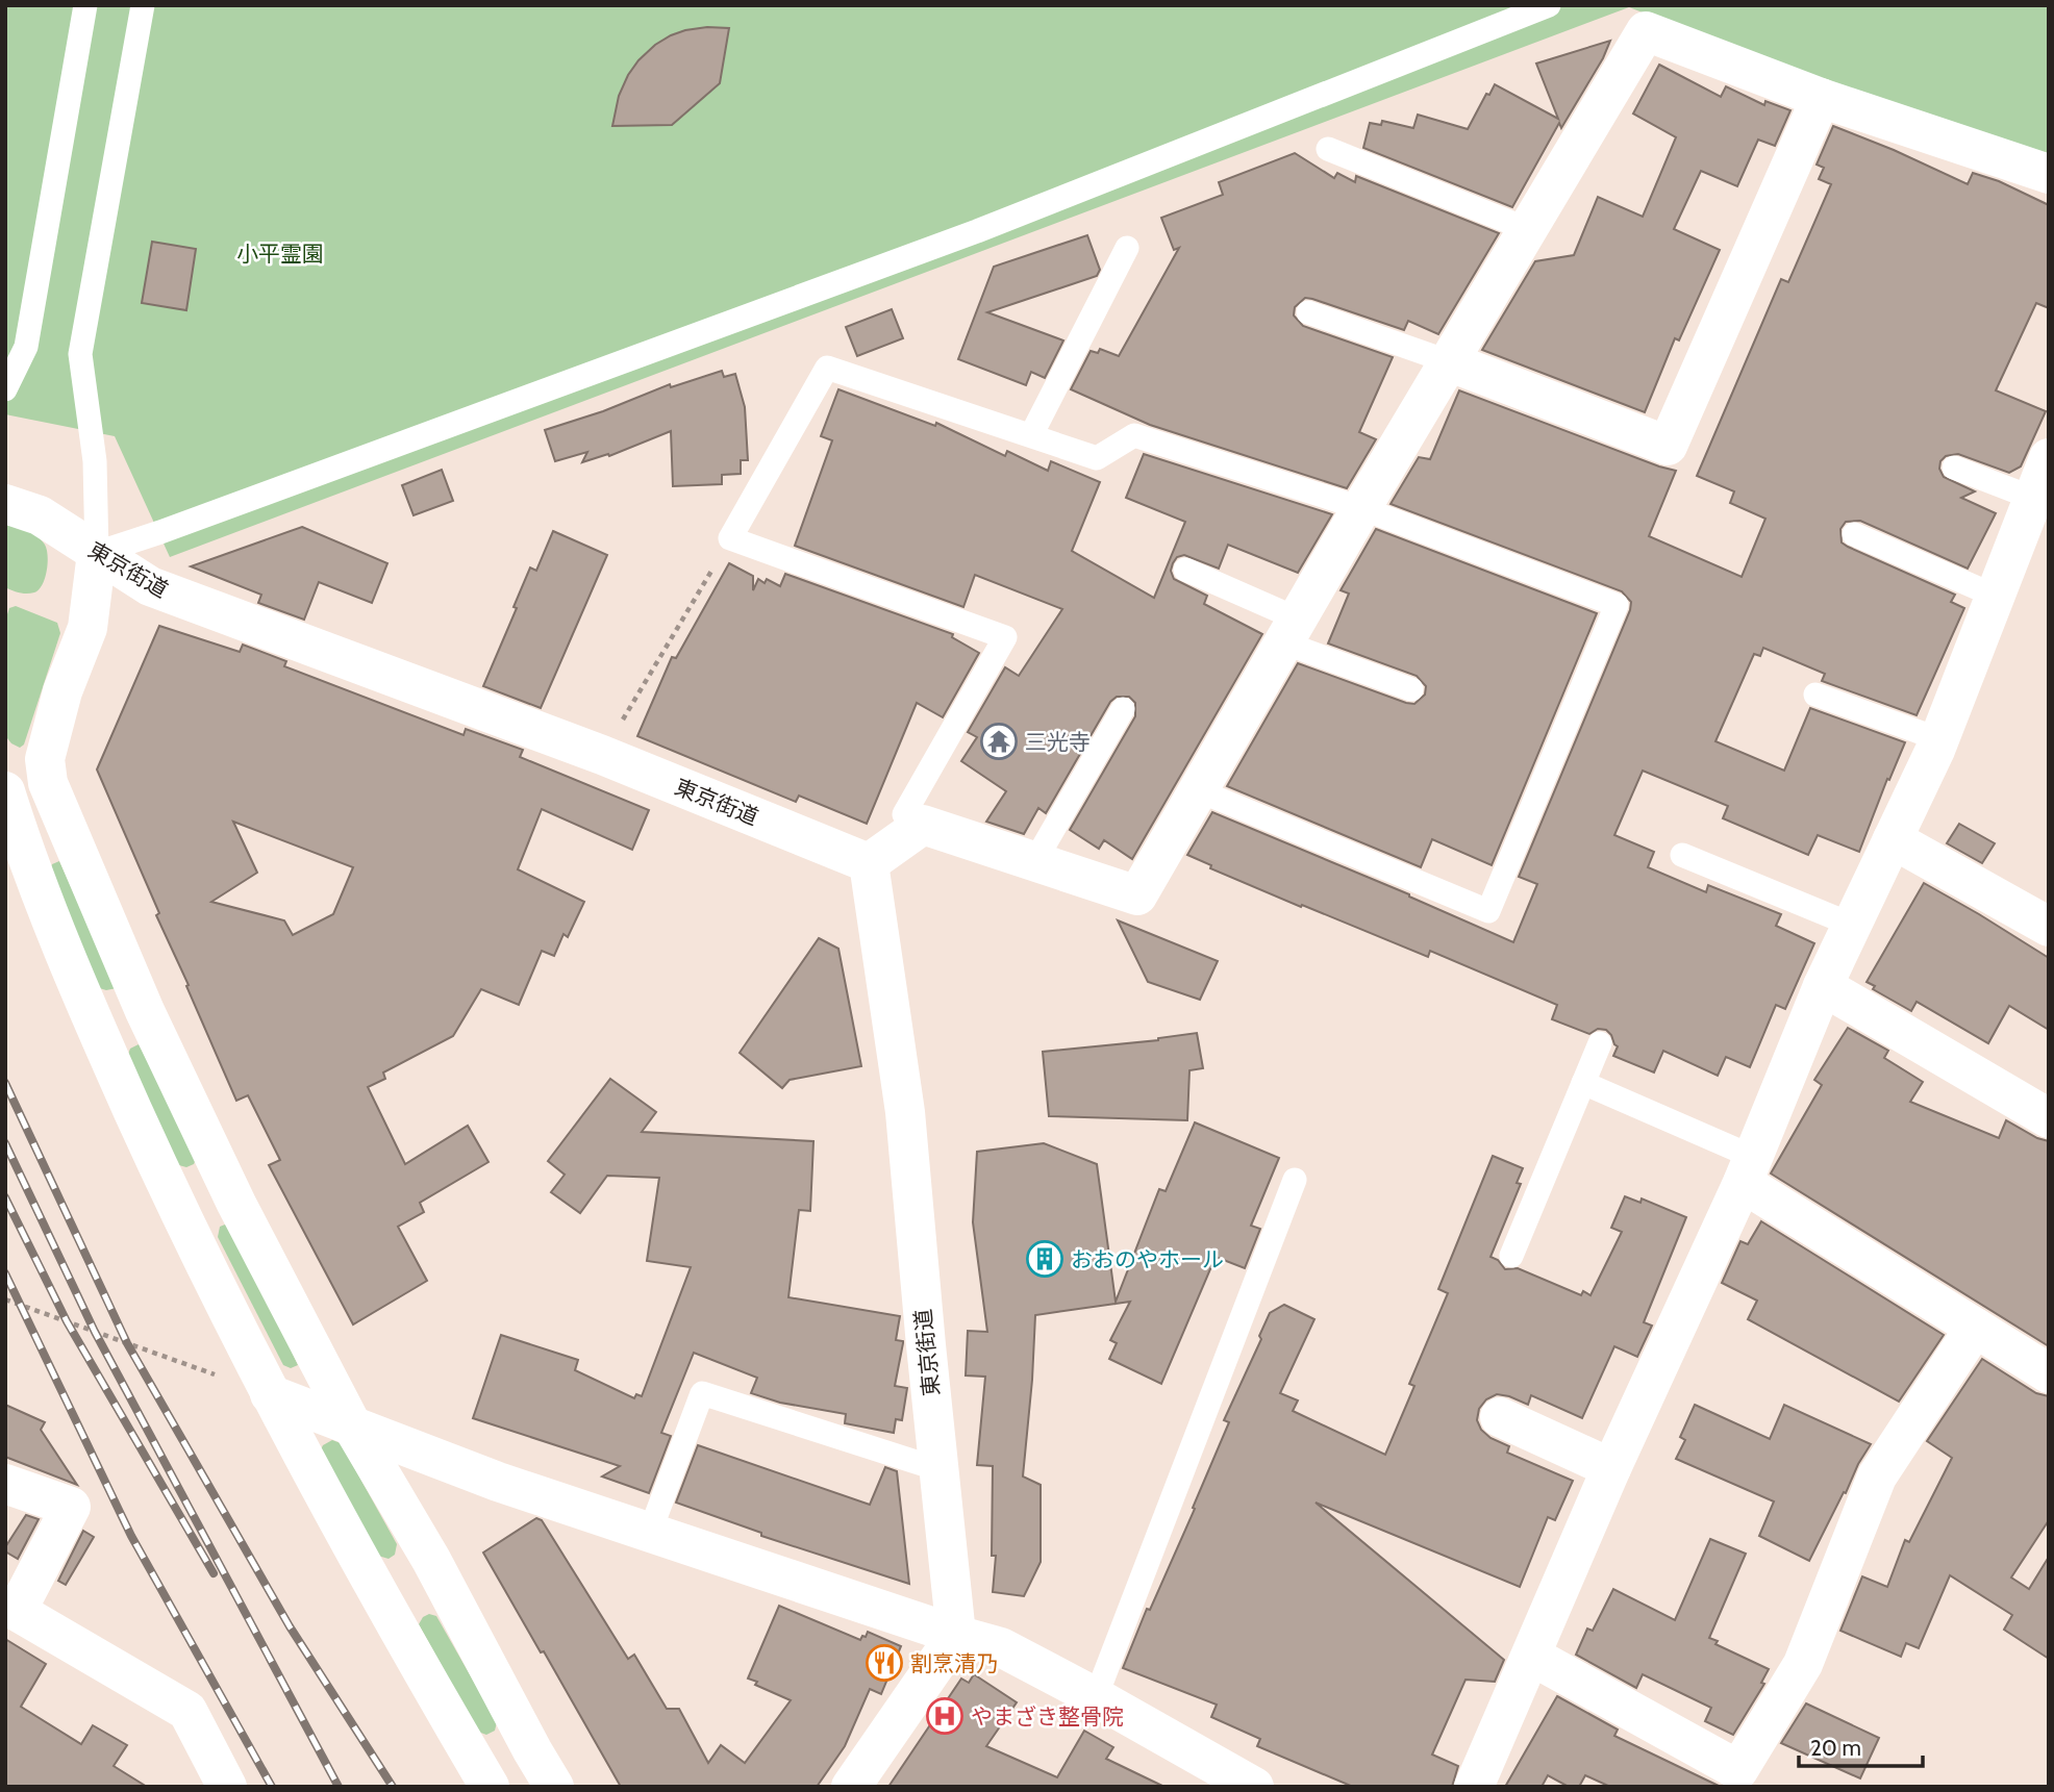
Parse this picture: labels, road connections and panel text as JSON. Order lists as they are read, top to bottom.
{
  "streets": {
    "street": ["東京街道"]
  },
  "parks": ["小平霊園"],
  "places": {
    "temple": ["三光寺"],
    "building": ["おおのやホール"],
    "restaurant": ["割烹清乃"],
    "hospital": ["やまざき整骨院"]
  },
  "scale_bar": "20 m"
}
